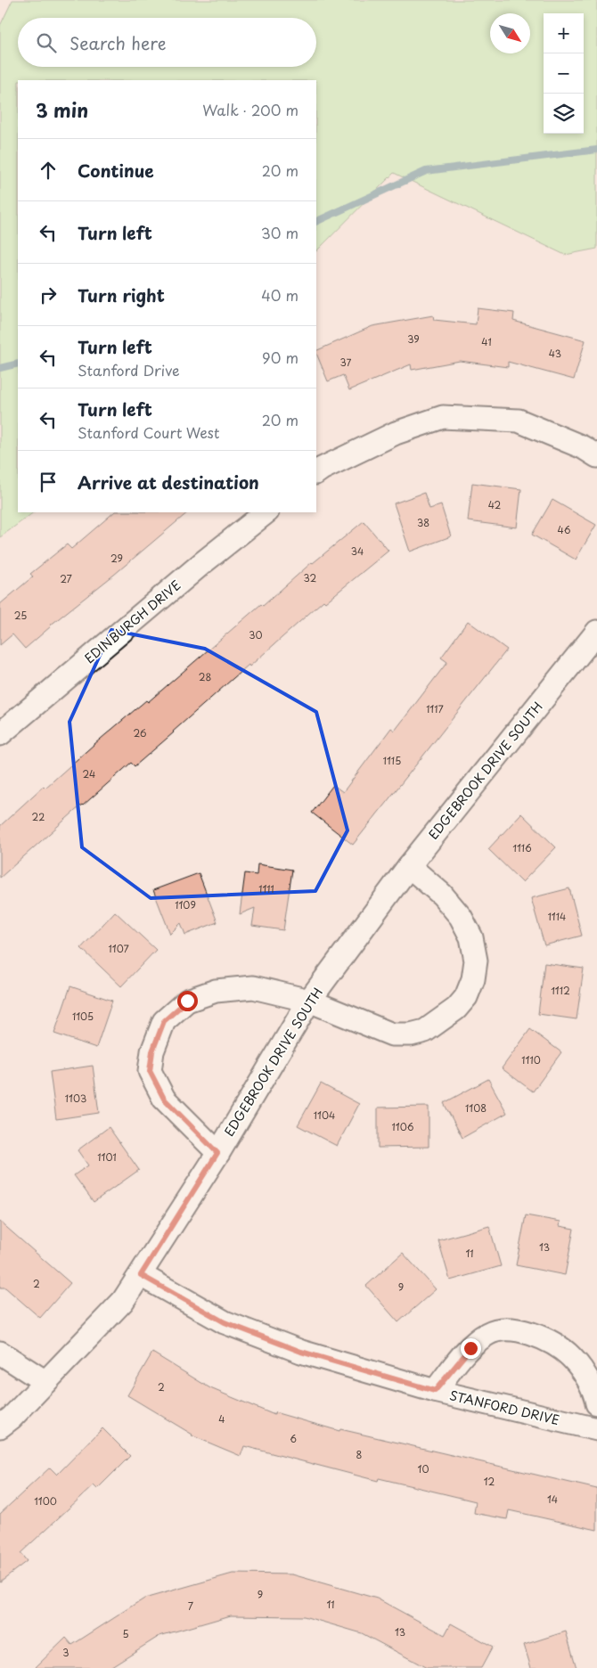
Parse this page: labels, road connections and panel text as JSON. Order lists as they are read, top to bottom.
{
  "streets": {
    "street": ["EDINBURGH DRIVE", "EDGEBROOK DRIVE SOUTH", "STANFORD DRIVE"]
  },
  "crossings": [
    ["EDGEBROOK DRIVE SOUTH", "STANFORD DRIVE"]
  ],
  "house_numbers": [
    "39",
    "41",
    "43",
    "37",
    "42",
    "38",
    "46",
    "34",
    "29",
    "32",
    "27",
    "25",
    "30",
    "28",
    "1117",
    "26",
    "1115",
    "24",
    "22",
    "1116",
    "1111",
    "1109",
    "1114",
    "1107",
    "1112",
    "1105",
    "1110",
    "1103",
    "1108",
    "1104",
    "1106",
    "1101",
    "13",
    "11",
    "2",
    "9",
    "2",
    "4",
    "6",
    "8",
    "10",
    "12",
    "14",
    "1100",
    "9",
    "11",
    "7",
    "13",
    "5",
    "3"
  ],
  "north": "bottom right",
  "page": {
    "map_buttons": ["+", "−"],
    "search": "Search here",
    "heading": ["3 min", "Walk · 200 m"],
    "list": [
      ["Continue", "20 m"],
      ["Turn left", "30 m"],
      ["Turn right", "40 m"],
      ["Turn left", "Stanford Drive", "90 m"],
      ["Turn left", "Stanford Court West", "20 m"],
      "Arrive at destination"
    ]
  }
}
